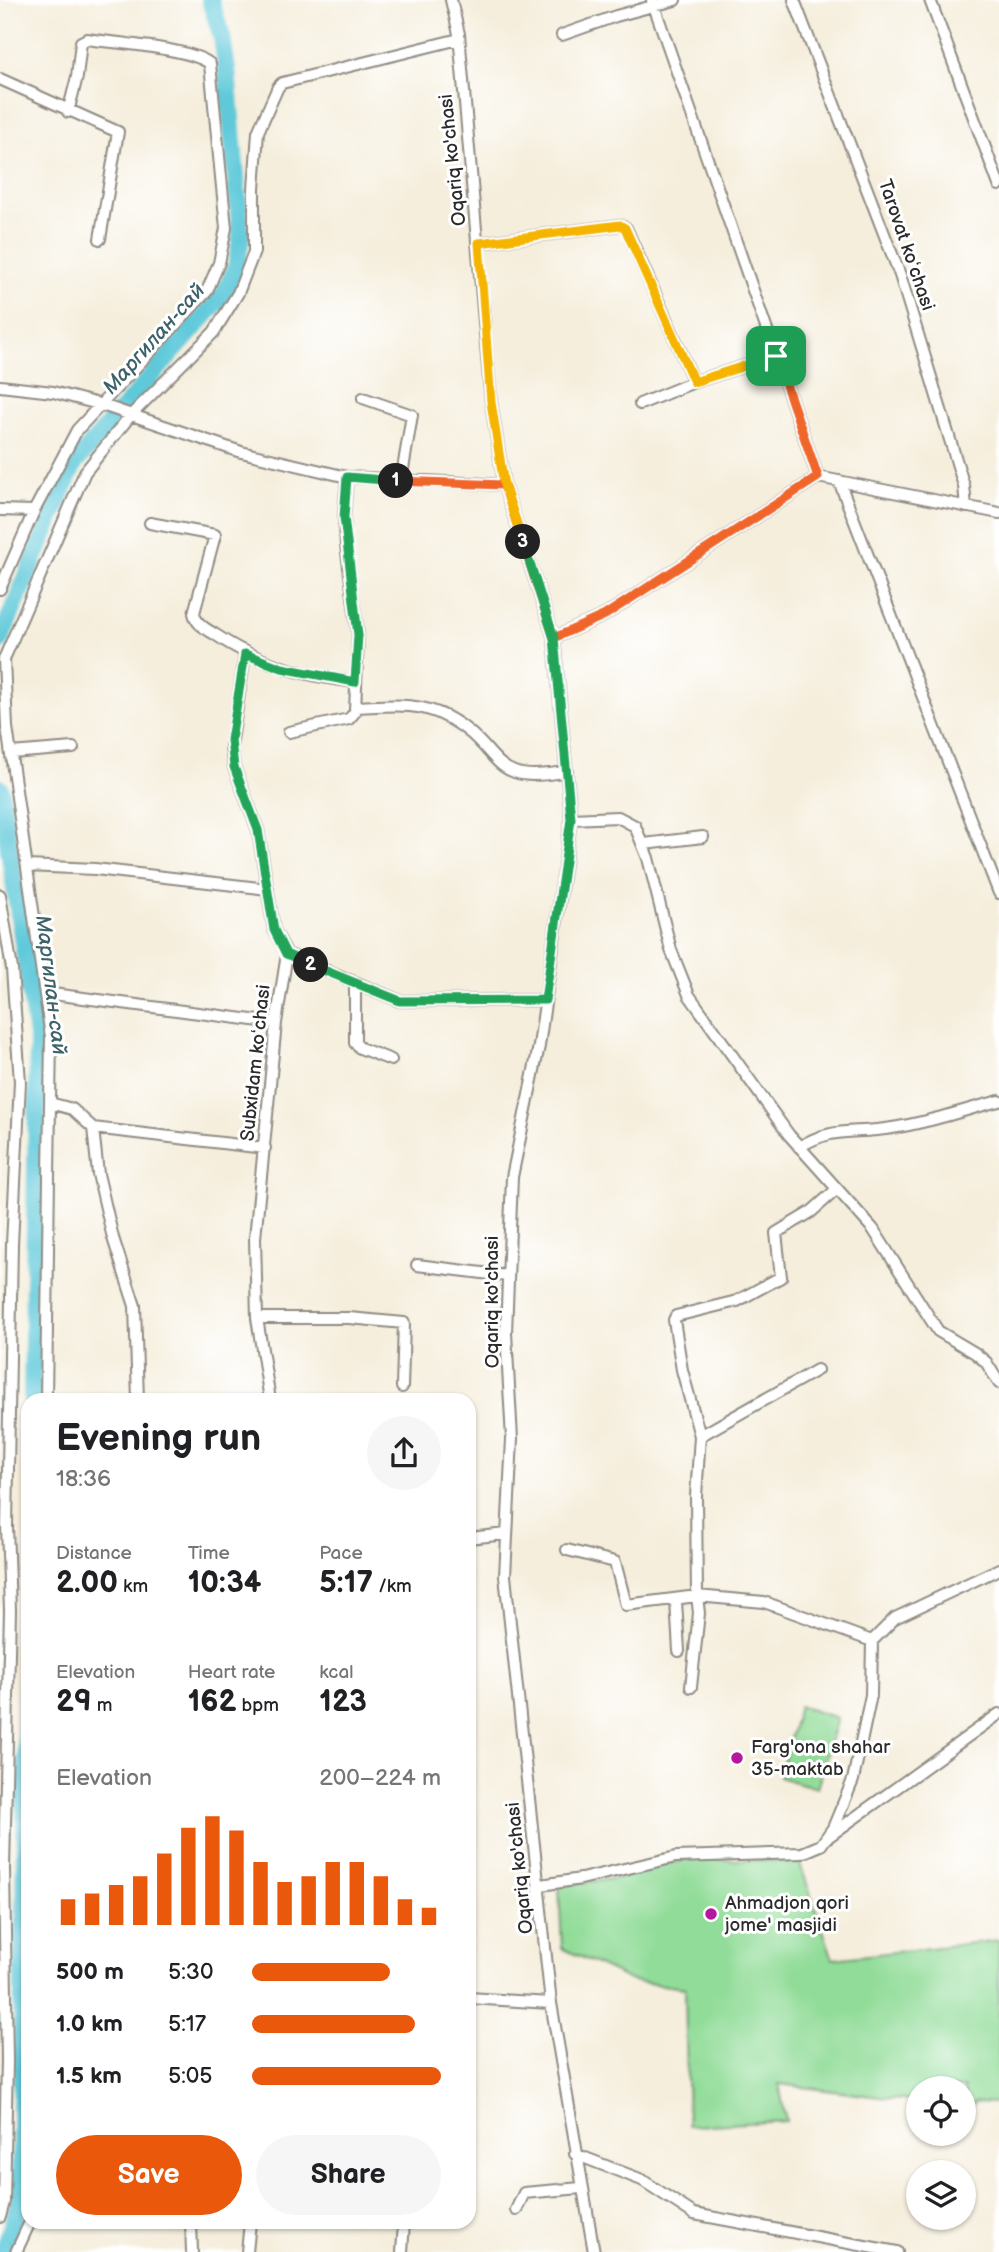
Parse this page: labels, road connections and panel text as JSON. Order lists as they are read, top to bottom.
{
  "streets": {
    "street": ["Oqariq ko'chasi", "Tarovat koʻchasi", "Subxidam koʻchasi"]
  },
  "water": ["Маргилан-сай"],
  "places": ["Farg'ona shahar 35-maktab", "Ahmadjon qori jome' masjidi"],
  "page": {
    "pins": ["1", "3", "2"],
    "heading": ["Evening run", "18:36"],
    "stats": [
      ["Distance", "2.00 km"],
      ["Time", "10:34"],
      ["Pace", "5:17 /km"],
      ["Elevation", "29 m"],
      ["Heart rate", "162 bpm"],
      ["kcal", "123"]
    ],
    "chart": ["Elevation", "200–224 m"],
    "list": [
      {
        "name": "500 m",
        "note": "5:30"
      },
      {
        "name": "1.0 km",
        "note": "5:17"
      },
      {
        "name": "1.5 km",
        "note": "5:05"
      }
    ],
    "buttons": ["Save", "Share"]
  }
}
